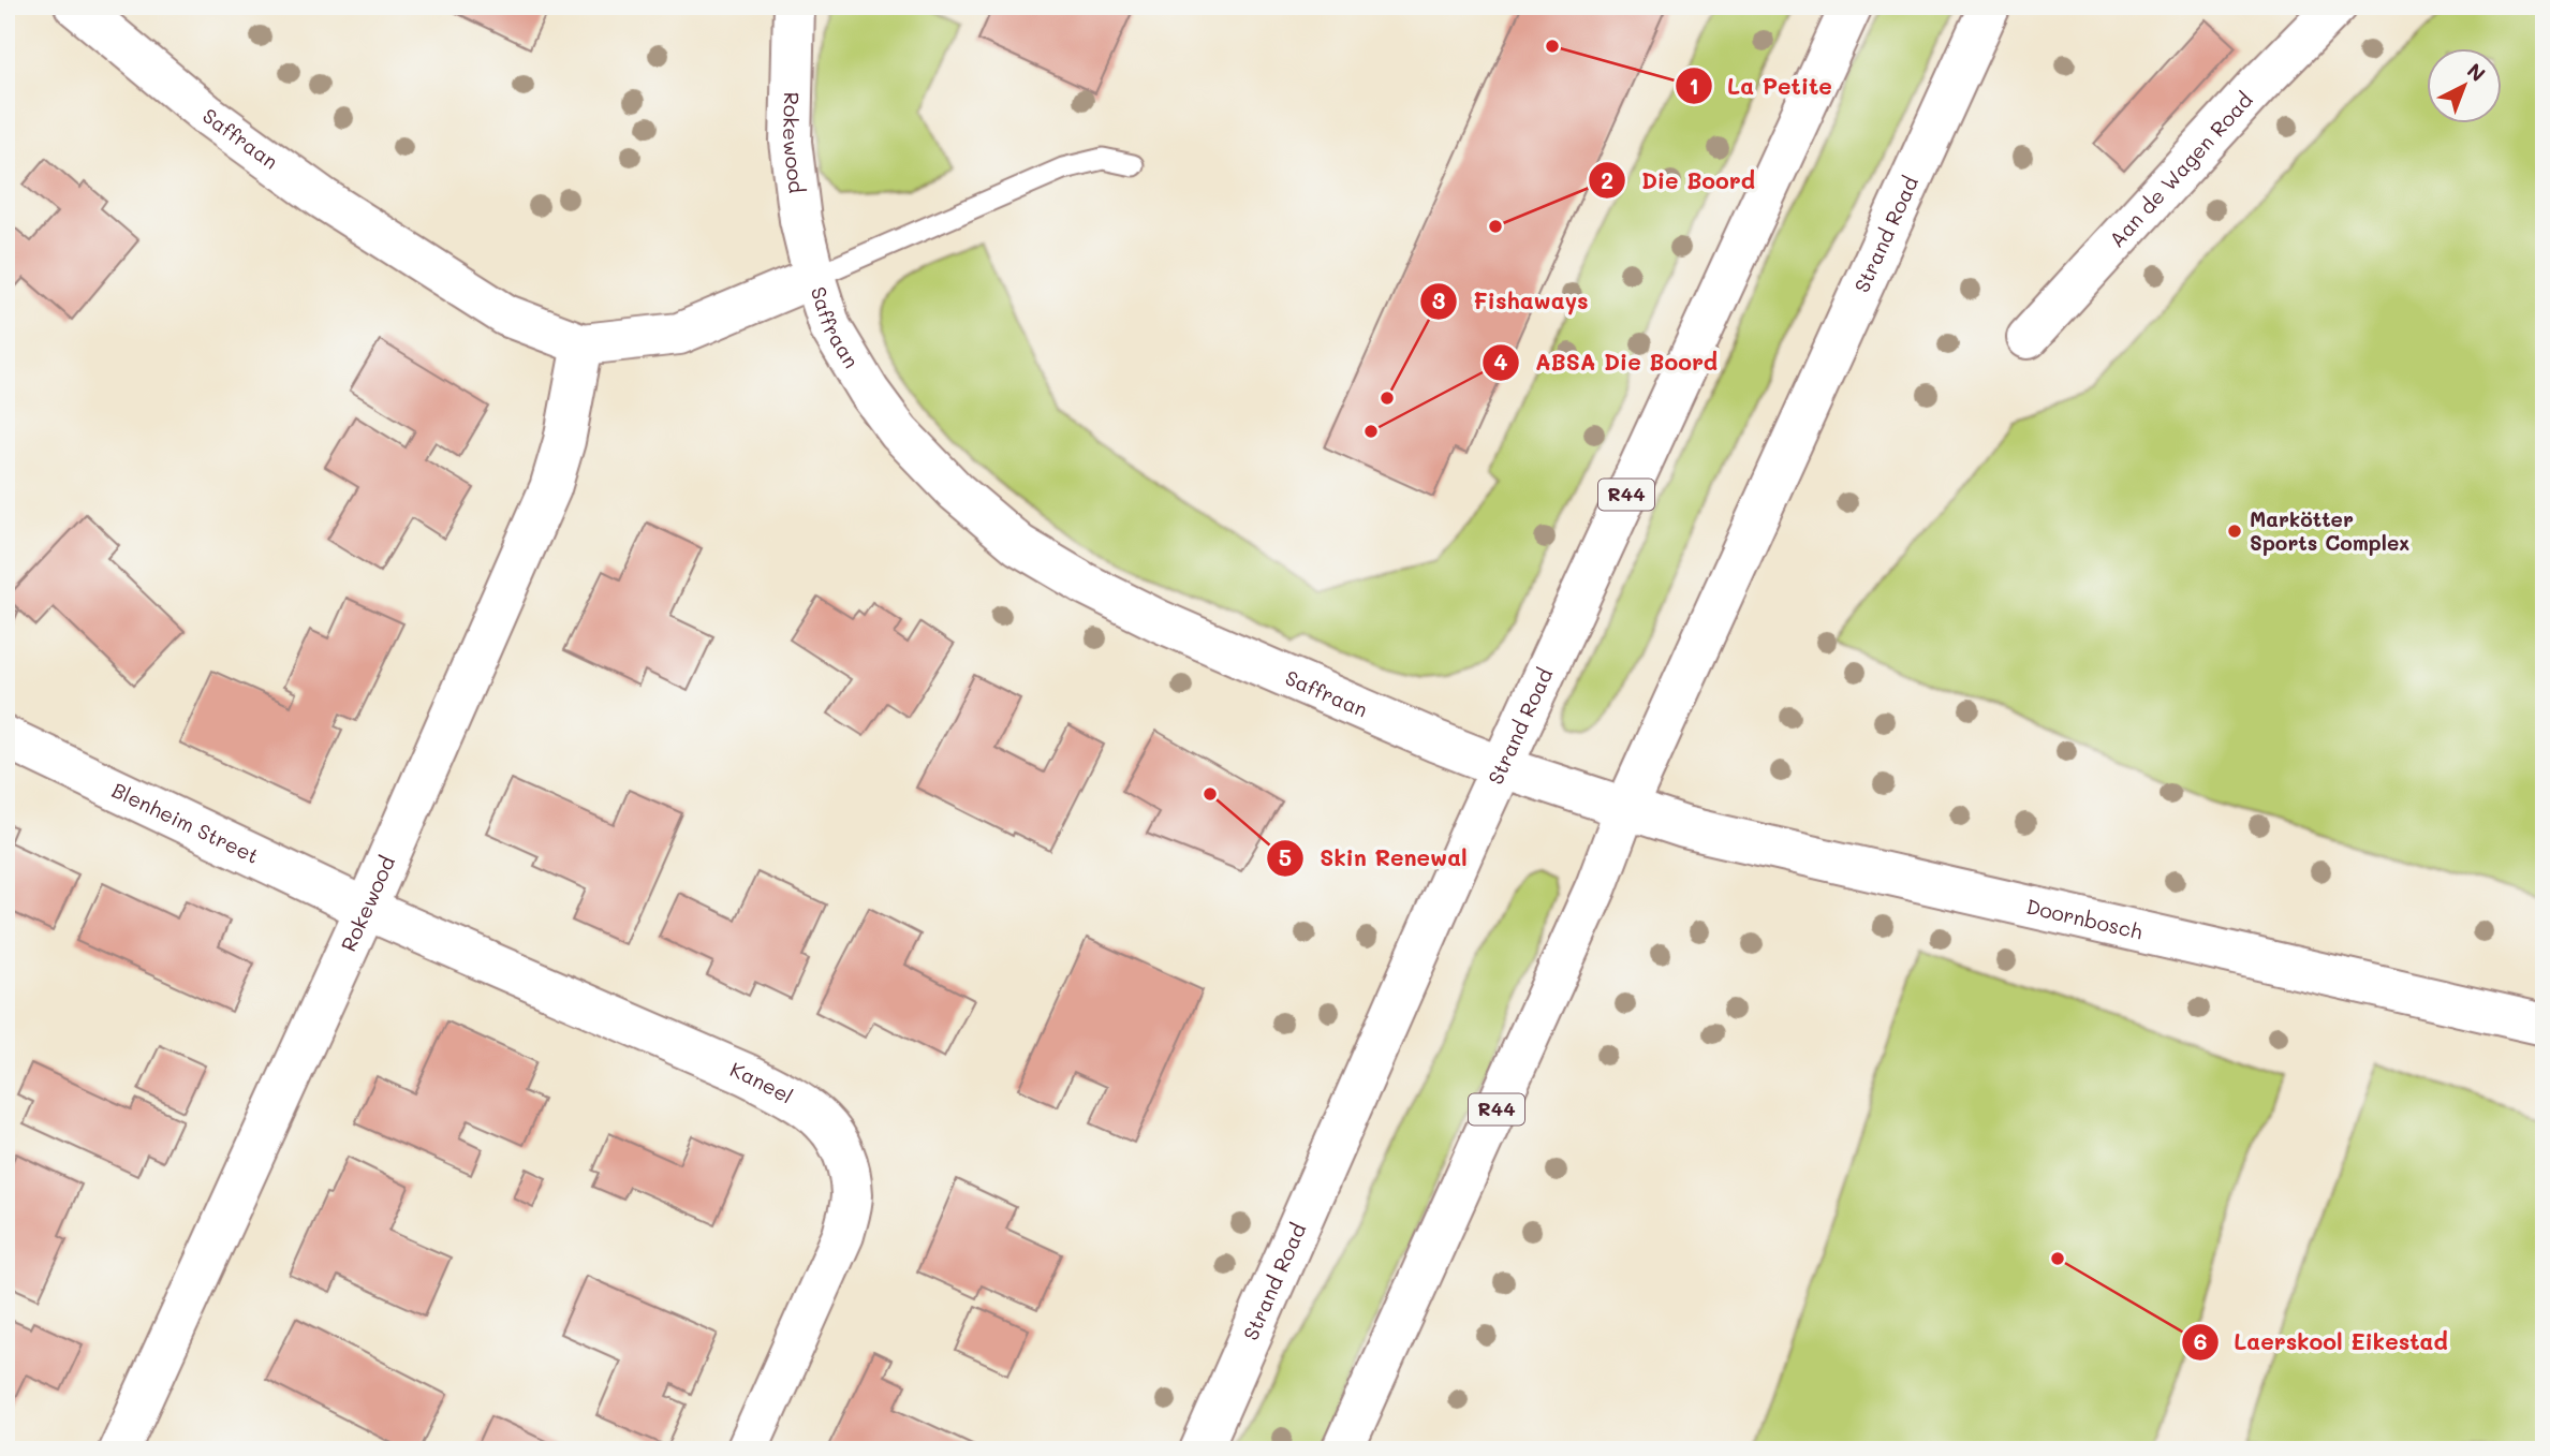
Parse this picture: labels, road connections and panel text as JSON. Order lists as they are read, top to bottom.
{
  "streets": {
    "street": [
      "Saffraan",
      "Rokewood",
      "Aan de Wagen Road",
      "Strand Road",
      "R44",
      "Blenheim Street",
      "Doornbosch",
      "Kaneel"
    ]
  },
  "crossings": [
    ["Saffraan", "Rokewood"],
    ["Saffraan", "Strand Road"],
    ["Saffraan", "Doornbosch"],
    ["Rokewood", "Blenheim Street"],
    ["Rokewood", "Kaneel"],
    ["Strand Road", "Doornbosch"],
    ["Blenheim Street", "Kaneel"]
  ],
  "places": [
    "La Petite",
    "Die Boord",
    "Fishaways",
    "ABSA Die Boord",
    "Markötter Sports Complex",
    "Skin Renewal",
    "Laerskool Eikestad"
  ],
  "north": "top right"
}
